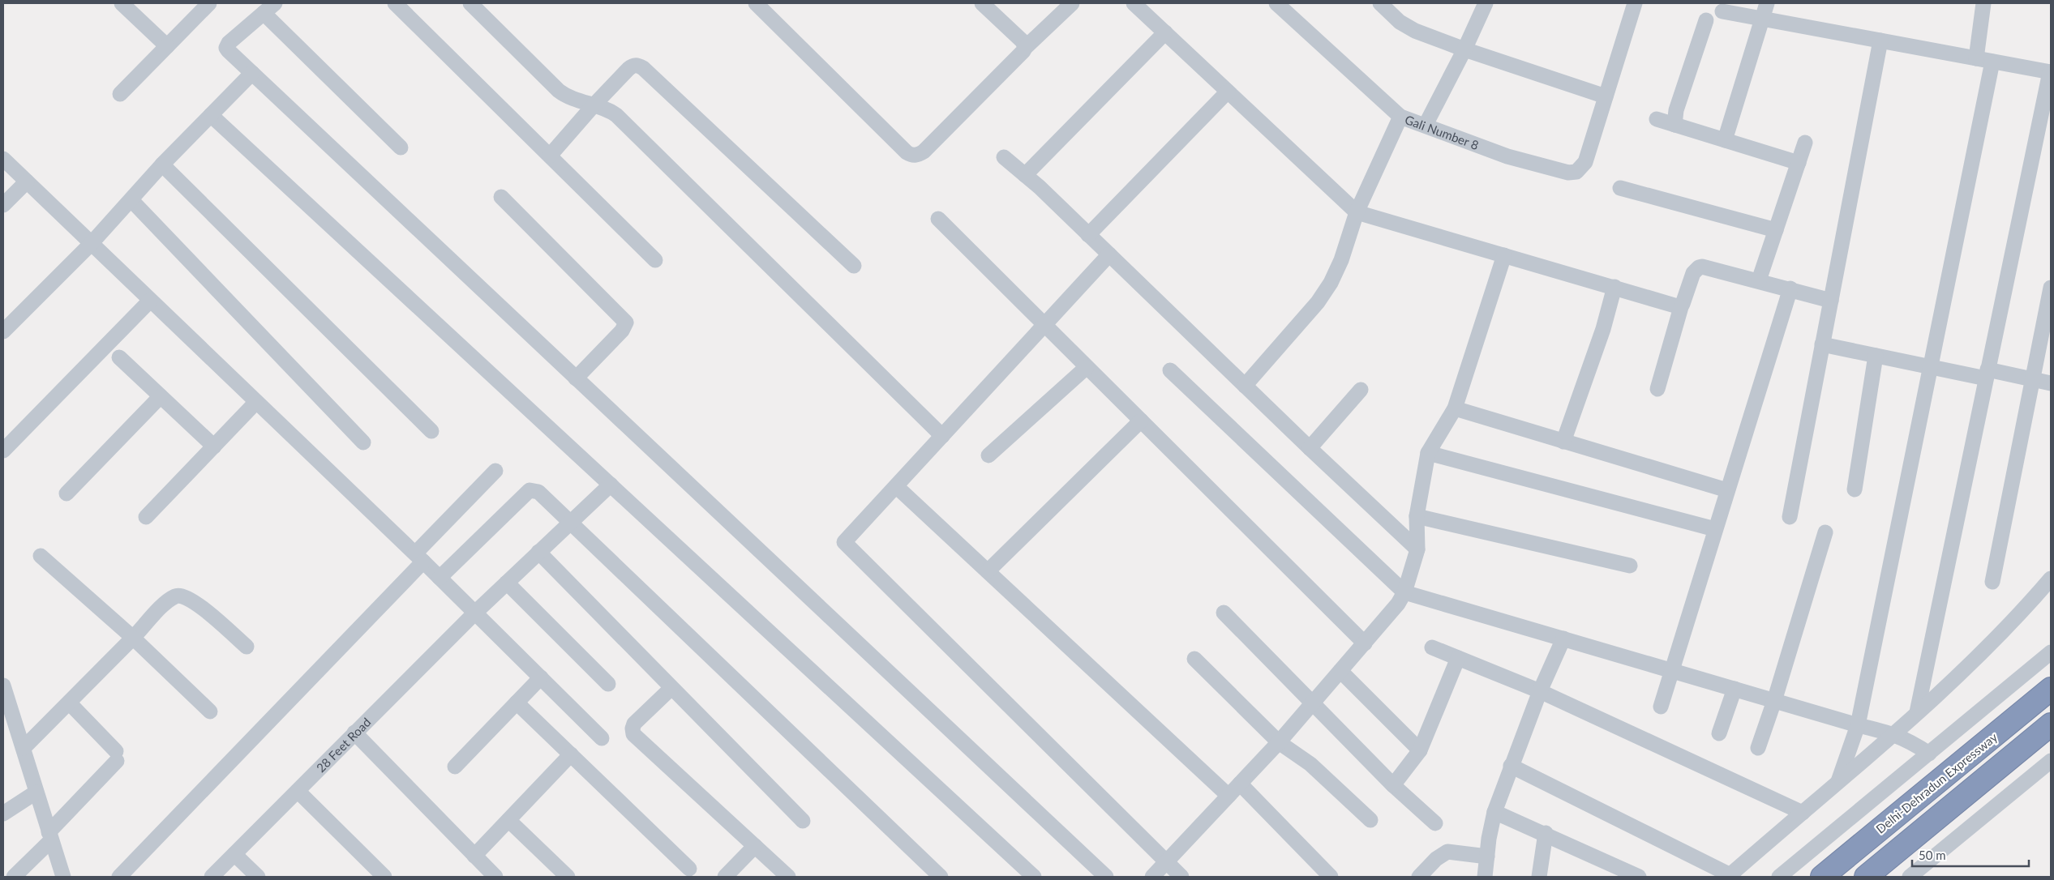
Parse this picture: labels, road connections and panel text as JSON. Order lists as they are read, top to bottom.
{
  "streets": {
    "highway": ["Delhi-Dehradun Expressway"],
    "street": ["Gali Number 8", "28 Feet Road"]
  },
  "scale_bar": "50 m"
}
